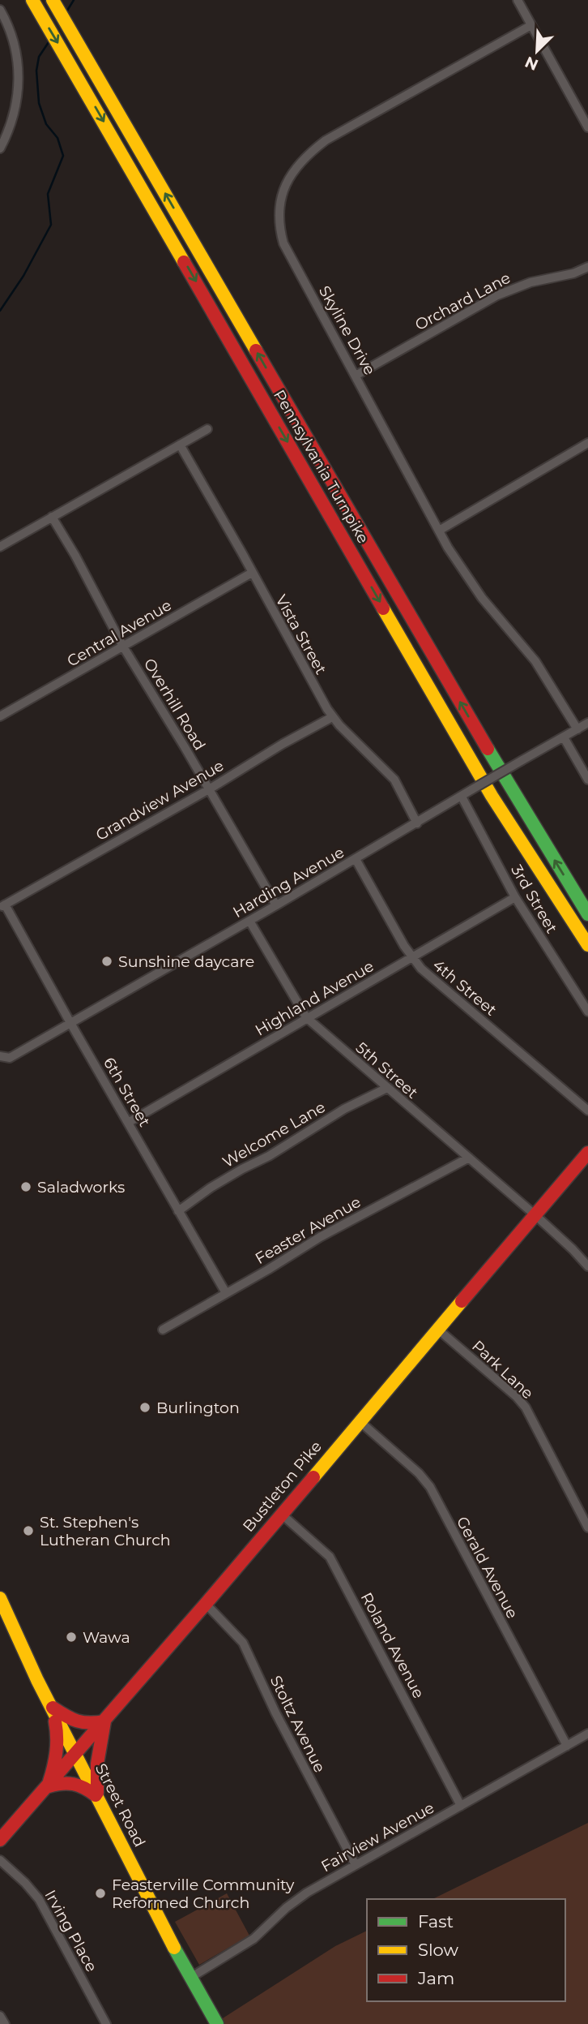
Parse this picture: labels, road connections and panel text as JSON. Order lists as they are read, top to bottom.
{
  "streets": {
    "main road": ["Pennsylvania Turnpike", "Bustleton Pike", "Street Road"],
    "street": [
      "Orchard Lane",
      "Skyline Drive",
      "Central Avenue",
      "Vista Street",
      "Overhill Road",
      "Grandview Avenue",
      "Harding Avenue",
      "3rd Street",
      "4th Street",
      "Highland Avenue",
      "5th Street",
      "6th Street",
      "Welcome Lane",
      "Feaster Avenue",
      "Park Lane",
      "Gerald Avenue",
      "Roland Avenue",
      "Stoltz Avenue",
      "Fairview Avenue",
      "Irving Place"
    ]
  },
  "crossings": [
    ["Orchard Lane", "Skyline Drive"],
    ["Skyline Drive", "Harding Avenue"],
    ["Central Avenue", "Vista Street"],
    ["Central Avenue", "Overhill Road"],
    ["Vista Street", "Grandview Avenue"],
    ["Vista Street", "Harding Avenue"],
    ["Overhill Road", "Grandview Avenue"],
    ["Overhill Road", "Harding Avenue"],
    ["Grandview Avenue", "6th Street"],
    ["Harding Avenue", "3rd Street"],
    ["Harding Avenue", "4th Street"],
    ["Harding Avenue", "5th Street"],
    ["Harding Avenue", "6th Street"],
    ["3rd Street", "Highland Avenue"],
    ["4th Street", "Highland Avenue"],
    ["Highland Avenue", "5th Street"],
    ["Highland Avenue", "6th Street"],
    ["5th Street", "Welcome Lane"],
    ["5th Street", "Feaster Avenue"],
    ["5th Street", "Bustleton Pike"],
    ["6th Street", "Welcome Lane"],
    ["6th Street", "Feaster Avenue"],
    ["Park Lane", "Bustleton Pike"],
    ["Bustleton Pike", "Gerald Avenue"],
    ["Bustleton Pike", "Roland Avenue"],
    ["Bustleton Pike", "Stoltz Avenue"],
    ["Bustleton Pike", "Street Road"],
    ["Gerald Avenue", "Fairview Avenue"],
    ["Roland Avenue", "Fairview Avenue"],
    ["Stoltz Avenue", "Fairview Avenue"],
    ["Street Road", "Fairview Avenue"]
  ],
  "places": [
    "Sunshine daycare",
    "Saladworks",
    "Burlington",
    "St. Stephen's Lutheran Church",
    "Wawa",
    "Feasterville Community Reformed Church"
  ],
  "legend": ["Fast", "Slow", "Jam"],
  "north": "bottom left"
}
